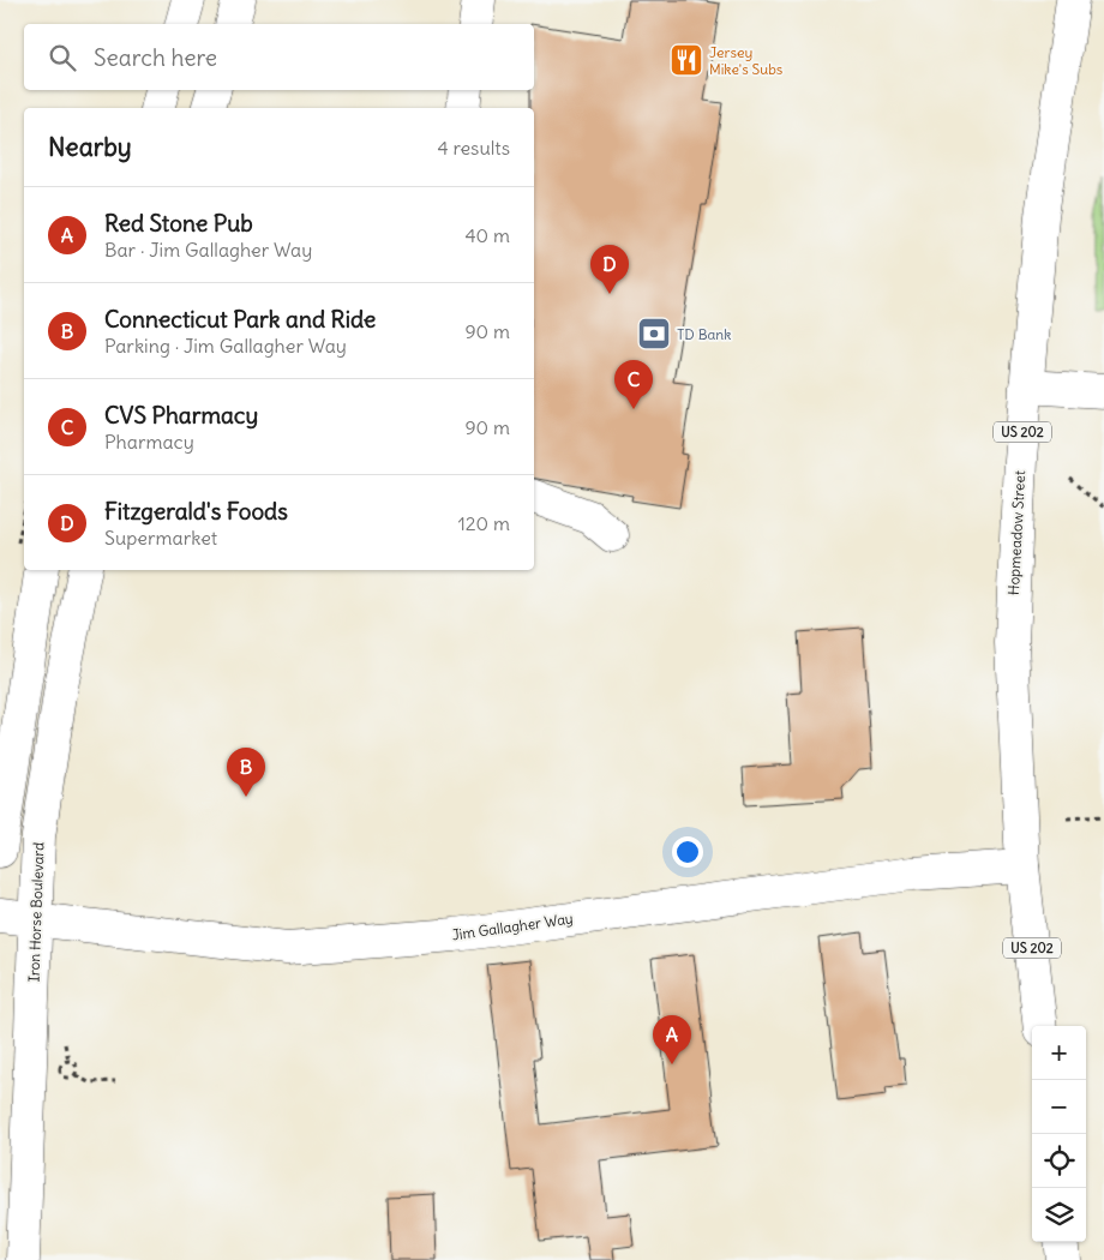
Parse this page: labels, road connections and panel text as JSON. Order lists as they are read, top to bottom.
{
  "streets": {
    "main road": [
      "US 202",
      "Hopmeadow Street",
      "Iron Horse Boulevard",
      "Jim Gallagher Way"
    ]
  },
  "crossings": [
    ["Hopmeadow Street", "Jim Gallagher Way"],
    ["Iron Horse Boulevard", "Jim Gallagher Way"]
  ],
  "places": {
    "restaurant": ["Jersey Mike's Subs"],
    "bank": ["TD Bank"]
  },
  "page": {
    "search": "Search here",
    "heading": ["Nearby", "4 results"],
    "list": [
      {
        "mark": "A",
        "name": "Red Stone Pub",
        "note": "Bar · Jim Gallagher Way",
        "value": "40 m"
      },
      {
        "mark": "B",
        "name": "Connecticut Park and Ride",
        "note": "Parking · Jim Gallagher Way",
        "value": "90 m"
      },
      {
        "mark": "C",
        "name": "CVS Pharmacy",
        "note": "Pharmacy",
        "value": "90 m"
      },
      {
        "mark": "D",
        "name": "Fitzgerald's Foods",
        "note": "Supermarket",
        "value": "120 m"
      }
    ],
    "pins": [
      "D",
      "C",
      "B",
      "A"
    ],
    "map_buttons": ["+", "−"]
  }
}
